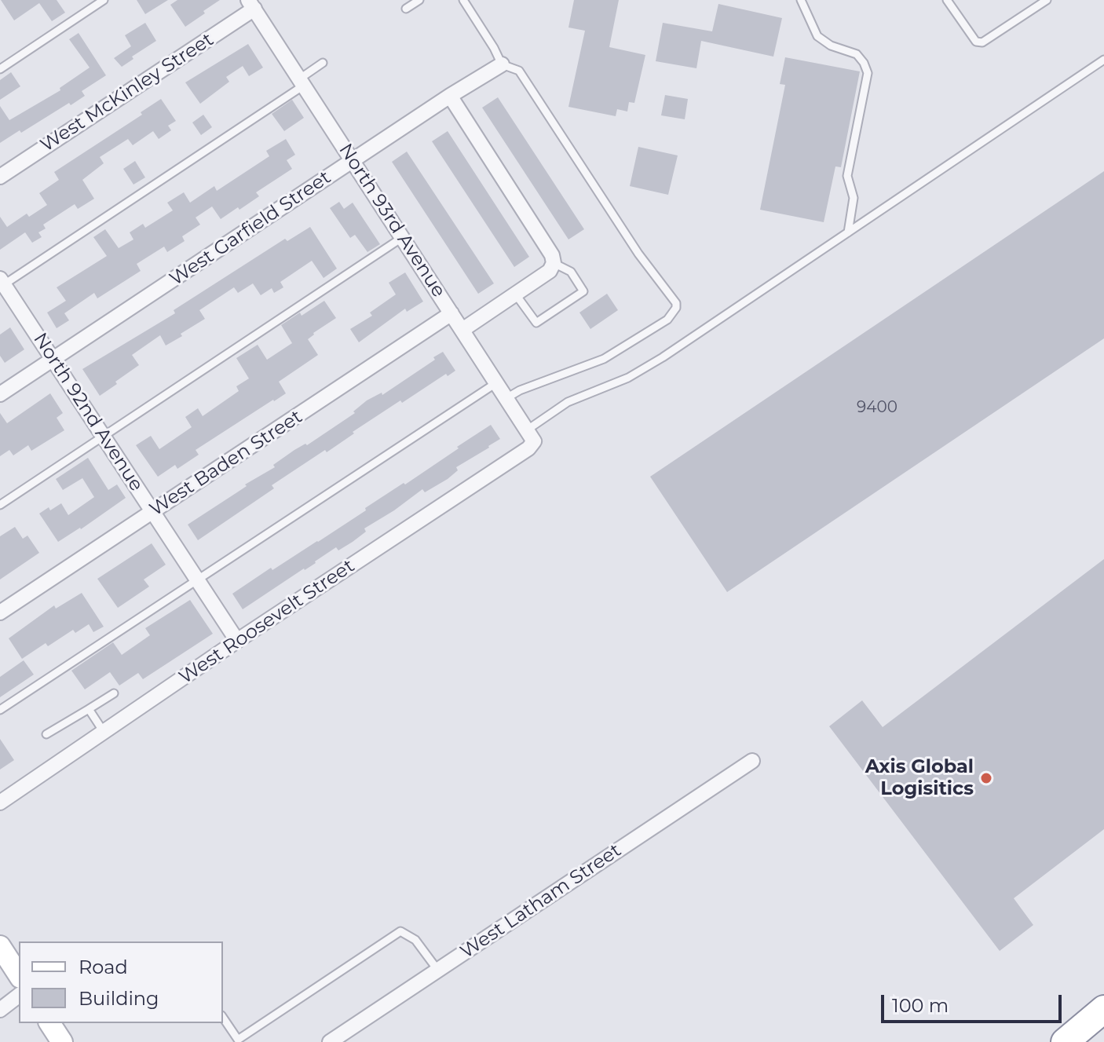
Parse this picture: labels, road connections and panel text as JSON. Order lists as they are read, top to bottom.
{
  "streets": {
    "street": [
      "West McKinley Street",
      "North 93rd Avenue",
      "West Garfield Street",
      "North 92nd Avenue",
      "West Baden Street",
      "West Roosevelt Street",
      "West Latham Street"
    ]
  },
  "crossings": [
    ["West McKinley Street", "North 93rd Avenue"],
    ["North 93rd Avenue", "West Garfield Street"],
    ["North 93rd Avenue", "West Baden Street"],
    ["North 93rd Avenue", "West Roosevelt Street"],
    ["West Garfield Street", "North 92nd Avenue"],
    ["North 92nd Avenue", "West Baden Street"],
    ["North 92nd Avenue", "West Roosevelt Street"]
  ],
  "places": ["Axis Global Logisitics"],
  "house_numbers": ["9400"],
  "legend": ["Road", "Building"],
  "scale_bar": "100 m"
}
